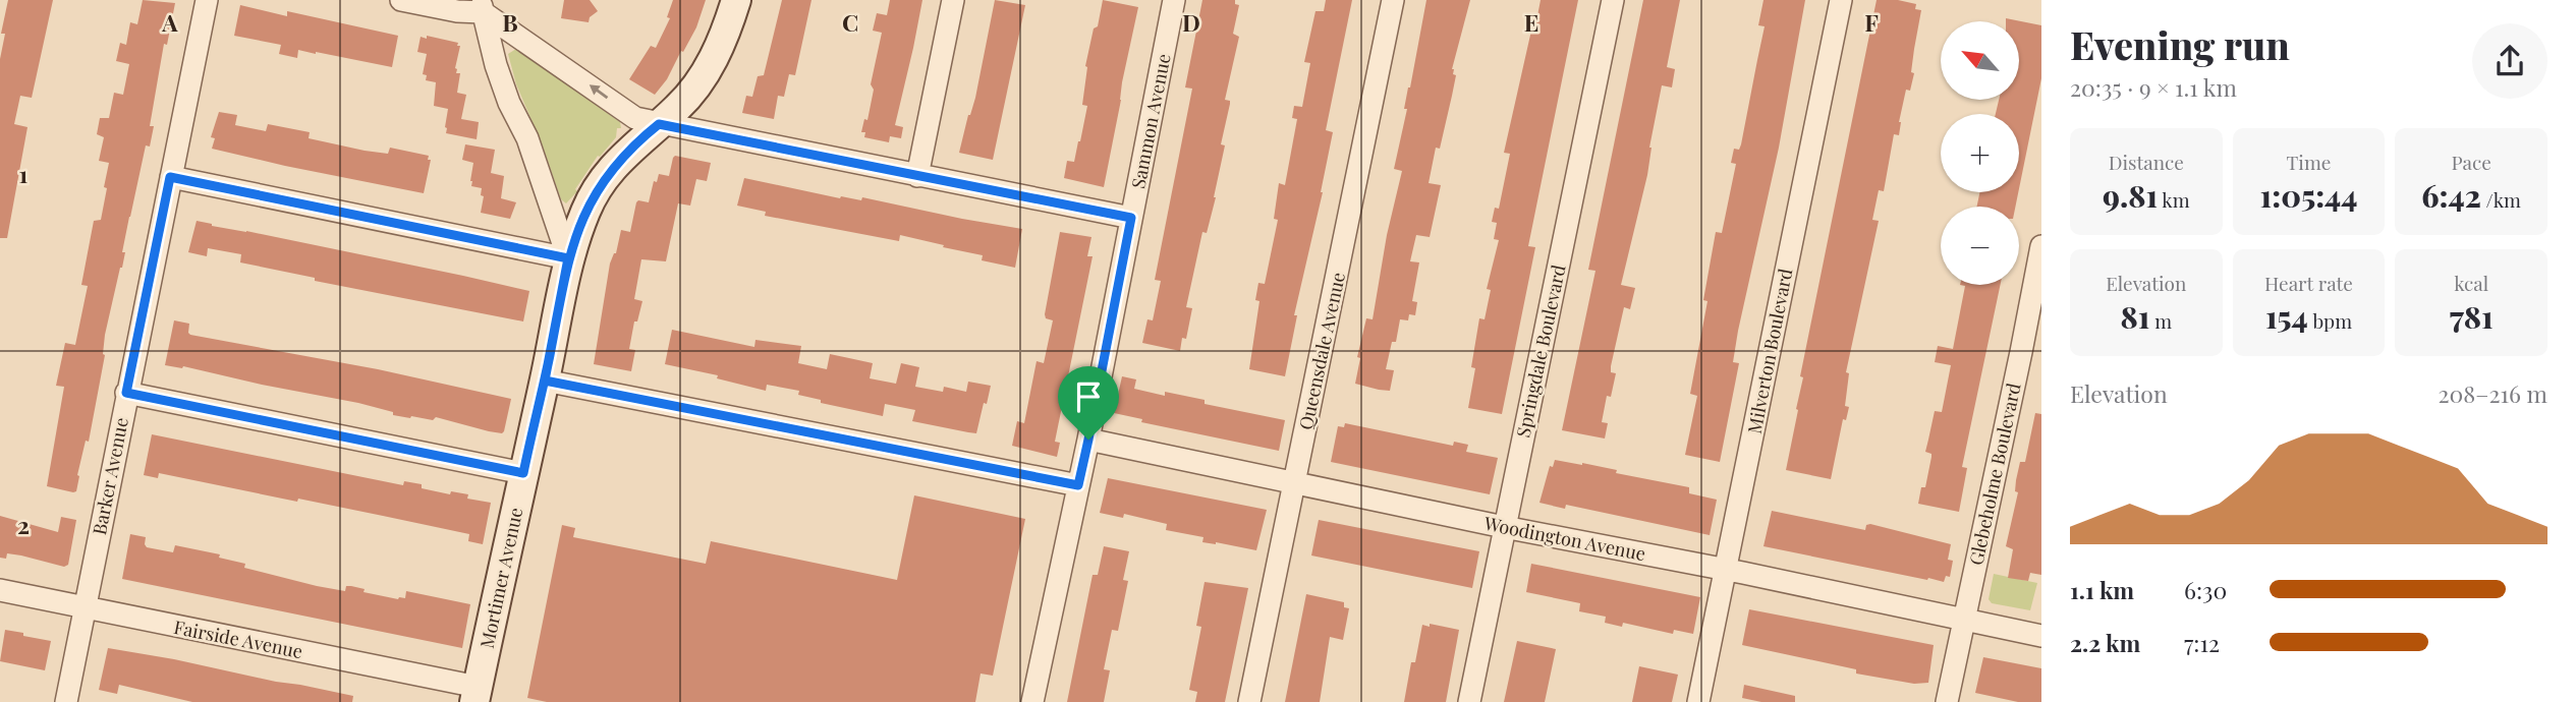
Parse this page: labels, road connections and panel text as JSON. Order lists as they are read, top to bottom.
{
  "streets": {
    "street": [
      "Sammon Avenue",
      "Queensdale Avenue",
      "Springdale Boulevard",
      "Milverton Boulevard",
      "Glebeholme Boulevard",
      "Barker Avenue",
      "Woodington Avenue",
      "Mortimer Avenue",
      "Fairside Avenue"
    ]
  },
  "crossings": [
    ["Sammon Avenue", "Woodington Avenue"],
    ["Queensdale Avenue", "Woodington Avenue"],
    ["Springdale Boulevard", "Woodington Avenue"],
    ["Milverton Boulevard", "Woodington Avenue"],
    ["Glebeholme Boulevard", "Woodington Avenue"],
    ["Barker Avenue", "Fairside Avenue"],
    ["Mortimer Avenue", "Fairside Avenue"]
  ],
  "north": "top left",
  "page": {
    "heading": ["Evening run", "20:35 · 9 × 1.1 km"],
    "map_buttons": ["+", "−"],
    "stats": [
      ["Distance", "9.81 km"],
      ["Time", "1:05:44"],
      ["Pace", "6:42 /km"],
      ["Elevation", "81 m"],
      ["Heart rate", "154 bpm"],
      ["kcal", "781"]
    ],
    "chart": ["Elevation", "208–216 m"],
    "list": [
      {
        "name": "1.1 km",
        "note": "6:30"
      },
      {
        "name": "2.2 km",
        "note": "7:12"
      }
    ]
  },
  "grid": {
    "columns": [
      "A",
      "B",
      "C",
      "D",
      "E",
      "F"
    ],
    "rows": ["1", "2"]
  }
}
